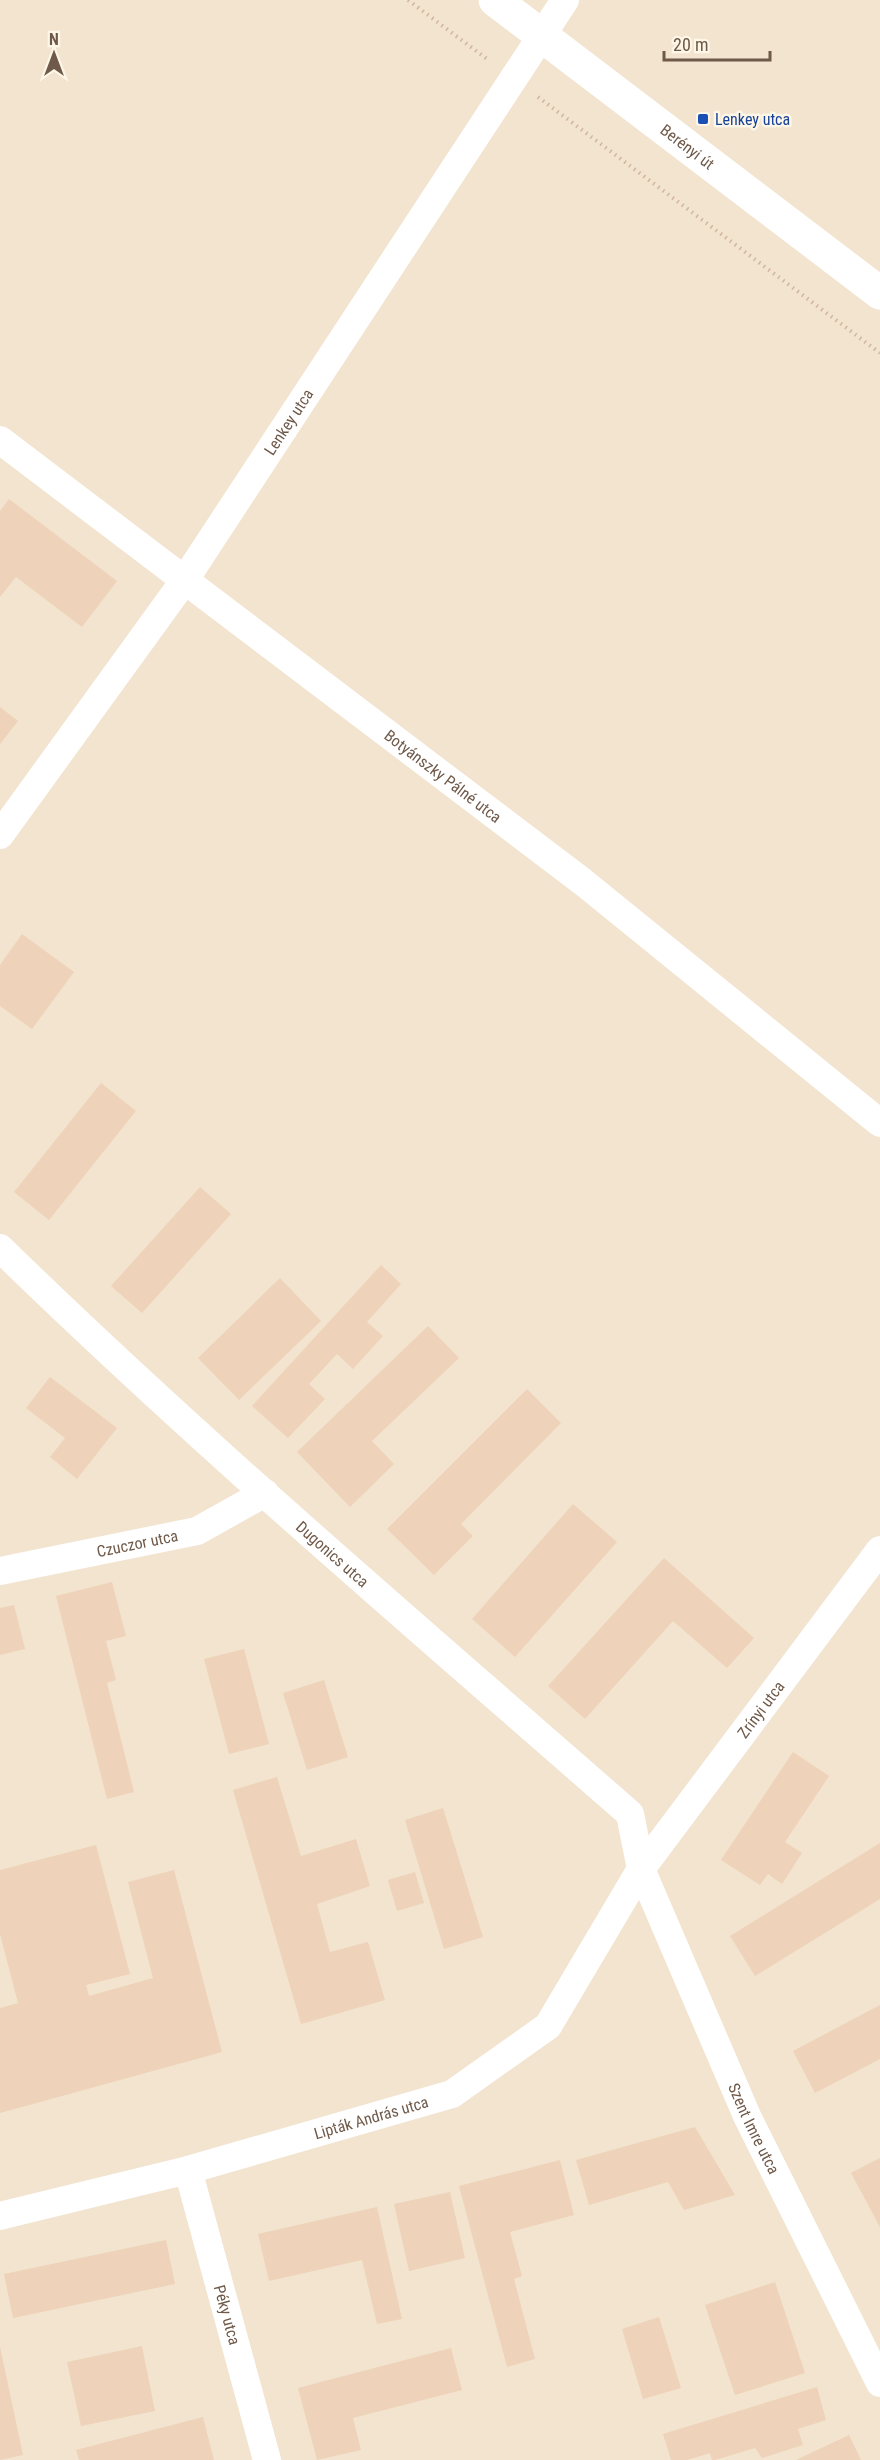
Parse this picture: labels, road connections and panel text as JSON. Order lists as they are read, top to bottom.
{
  "streets": {
    "street": [
      "Berényi út",
      "Lenkey utca",
      "Botyánszky Pálné utca",
      "Czuczor utca",
      "Dugonics utca",
      "Zrínyi utca",
      "Lipták András utca",
      "Szent Imre utca",
      "Péky utca"
    ]
  },
  "crossings": [
    ["Berényi út", "Lenkey utca"],
    ["Lenkey utca", "Botyánszky Pálné utca"],
    ["Czuczor utca", "Dugonics utca"],
    ["Dugonics utca", "Zrínyi utca"],
    ["Dugonics utca", "Lipták András utca"],
    ["Dugonics utca", "Szent Imre utca"],
    ["Zrínyi utca", "Lipták András utca"],
    ["Zrínyi utca", "Szent Imre utca"],
    ["Lipták András utca", "Szent Imre utca"],
    ["Lipták András utca", "Péky utca"]
  ],
  "places": {
    "transit": ["Lenkey utca"]
  },
  "scale_bar": "20 m",
  "north": "top"
}
